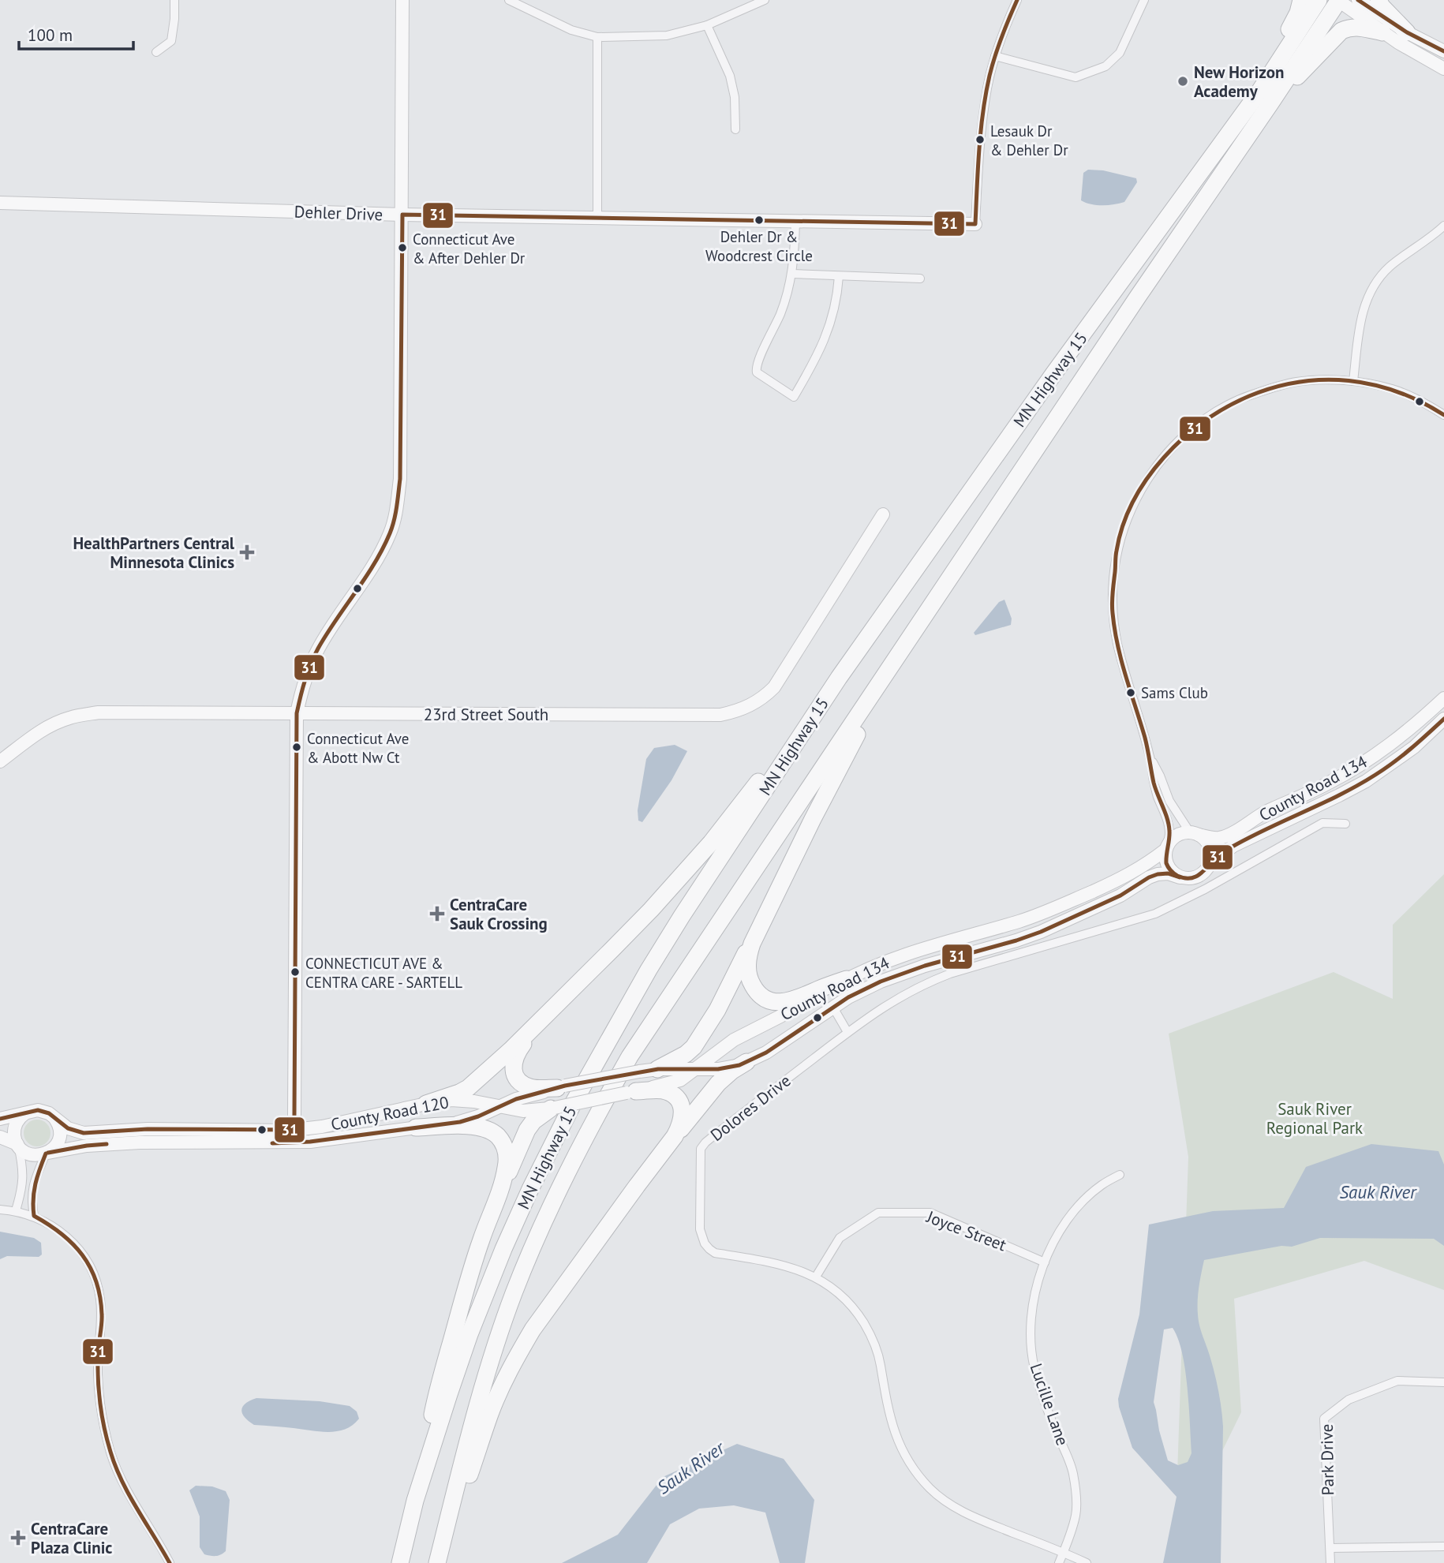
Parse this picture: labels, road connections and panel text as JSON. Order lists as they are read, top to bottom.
{
  "streets": {
    "highway": ["MN Highway 15"],
    "street": [
      "Dehler Drive",
      "23rd Street South",
      "County Road 134",
      "Dolores Drive",
      "County Road 120",
      "Joyce Street",
      "Lucille Lane",
      "Park Drive"
    ]
  },
  "crossings": [
    ["County Road 134", "County Road 120"],
    ["Dolores Drive", "Joyce Street"],
    ["Dolores Drive", "Lucille Lane"],
    ["Joyce Street", "Lucille Lane"]
  ],
  "water": ["Sauk River"],
  "parks": ["Sauk River Regional Park"],
  "places": {
    "other": [
      "New Horizon Academy",
      "Lesauk Dr & Dehler Dr",
      "Dehler Dr & Woodcrest Circle",
      "Connecticut Ave & After Dehler Dr",
      "Sams Club",
      "Connecticut Ave & Abott Nw Ct",
      "CONNECTICUT AVE & CENTRA CARE - SARTELL"
    ],
    "health": ["HealthPartners Central Minnesota Clinics", "CentraCare Sauk Crossing", "CentraCare Plaza Clinic"]
  },
  "lines": ["transit line 31"],
  "scale_bar": "100 m"
}
